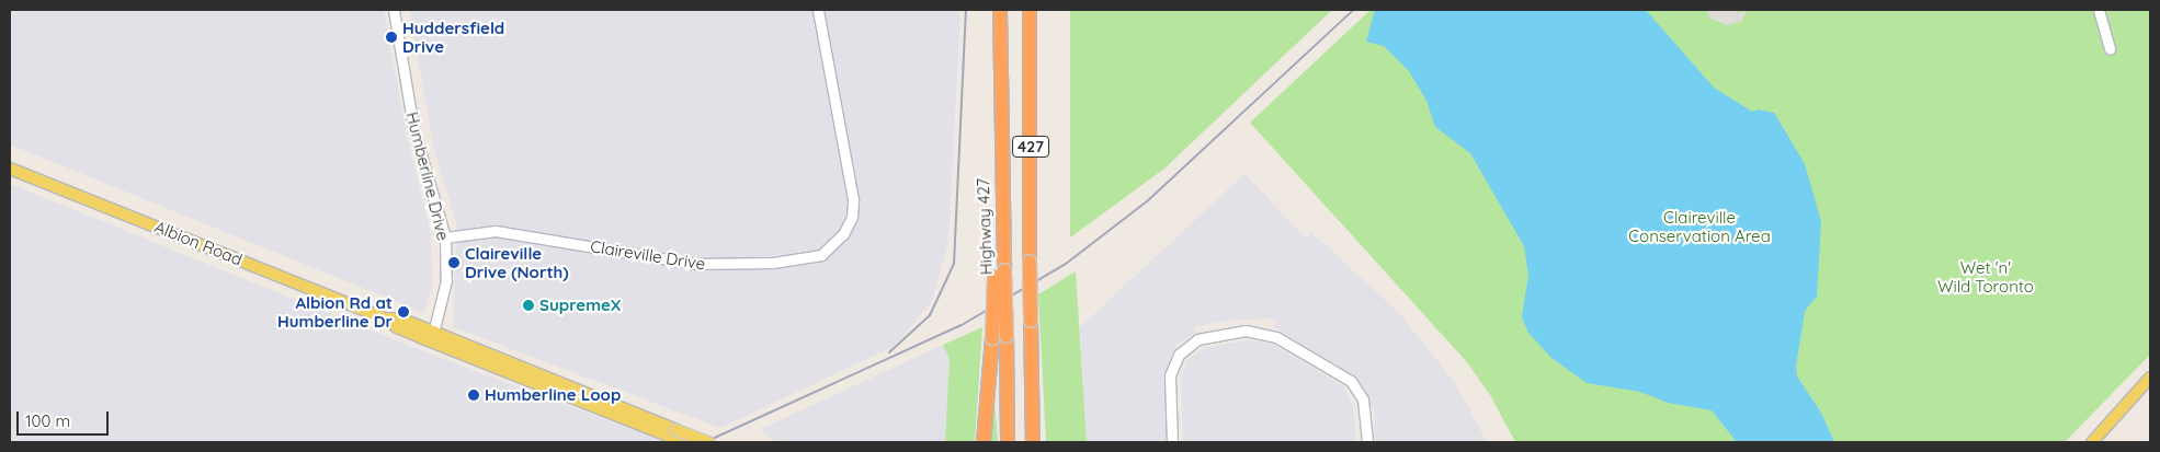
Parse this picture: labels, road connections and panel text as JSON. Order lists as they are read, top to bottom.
{
  "streets": {
    "highway": ["427", "Highway 427"],
    "main road": ["Albion Road"],
    "street": ["Humberline Drive", "Claireville Drive"]
  },
  "crossings": [
    ["Humberline Drive", "Albion Road"],
    ["Humberline Drive", "Claireville Drive"]
  ],
  "parks": ["Claireville Conservation Area", "Wet 'n' Wild Toronto"],
  "places": [
    "Huddersfield Drive",
    "Claireville Drive (North)",
    "SupremeX",
    "Albion Rd at Humberline Dr",
    "Humberline Loop"
  ],
  "scale_bar": "100 m"
}
